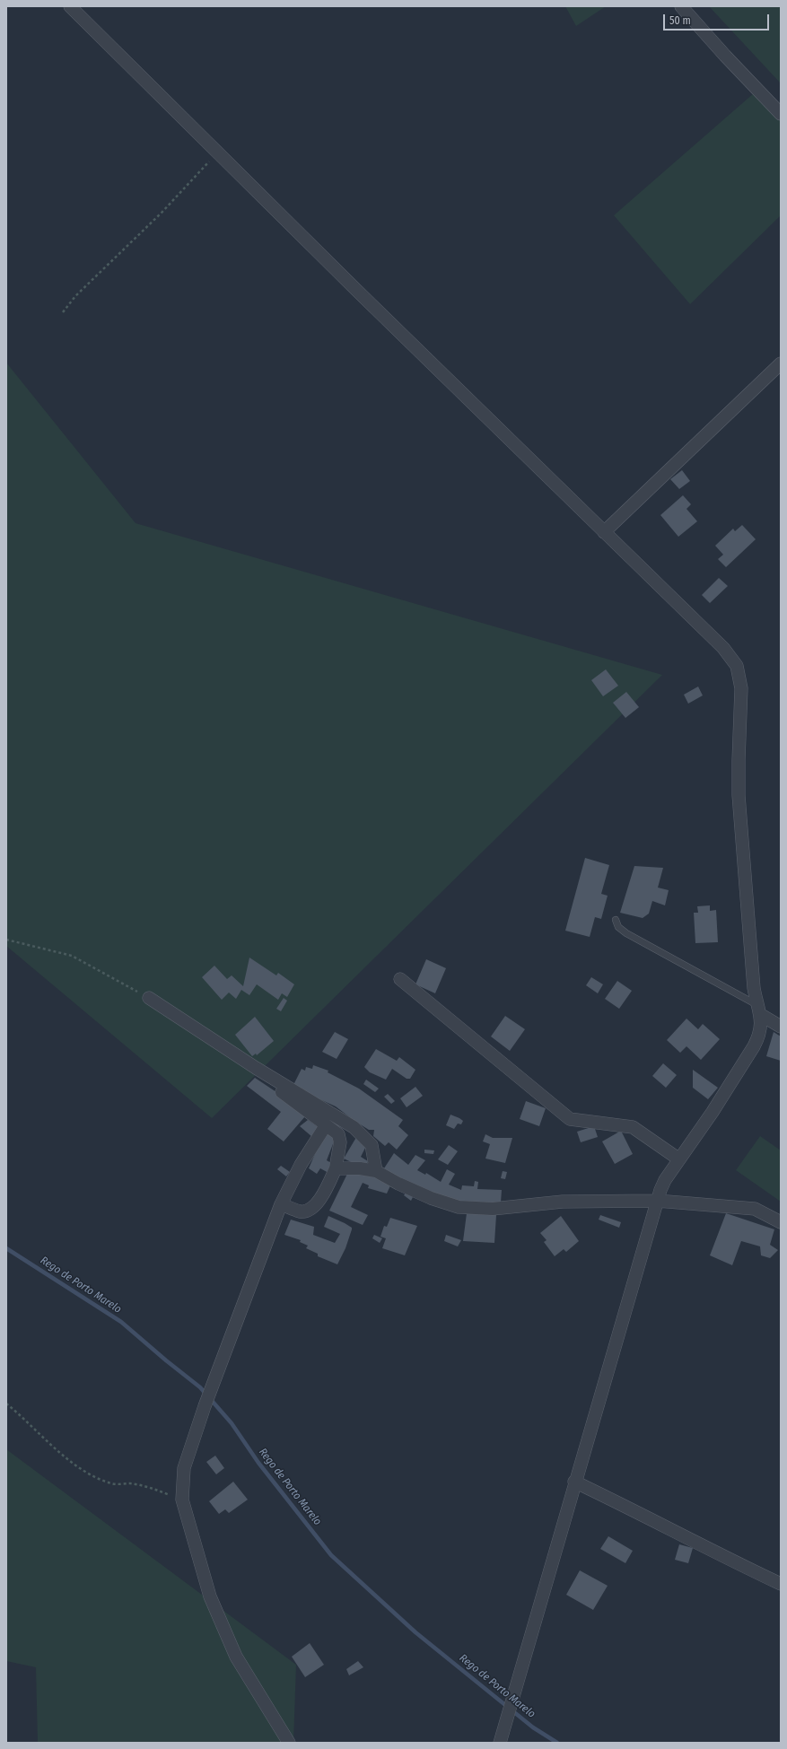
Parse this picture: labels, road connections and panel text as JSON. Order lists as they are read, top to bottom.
{
  "water": ["Rego de Porto Marelo"],
  "scale_bar": "50 m"
}
